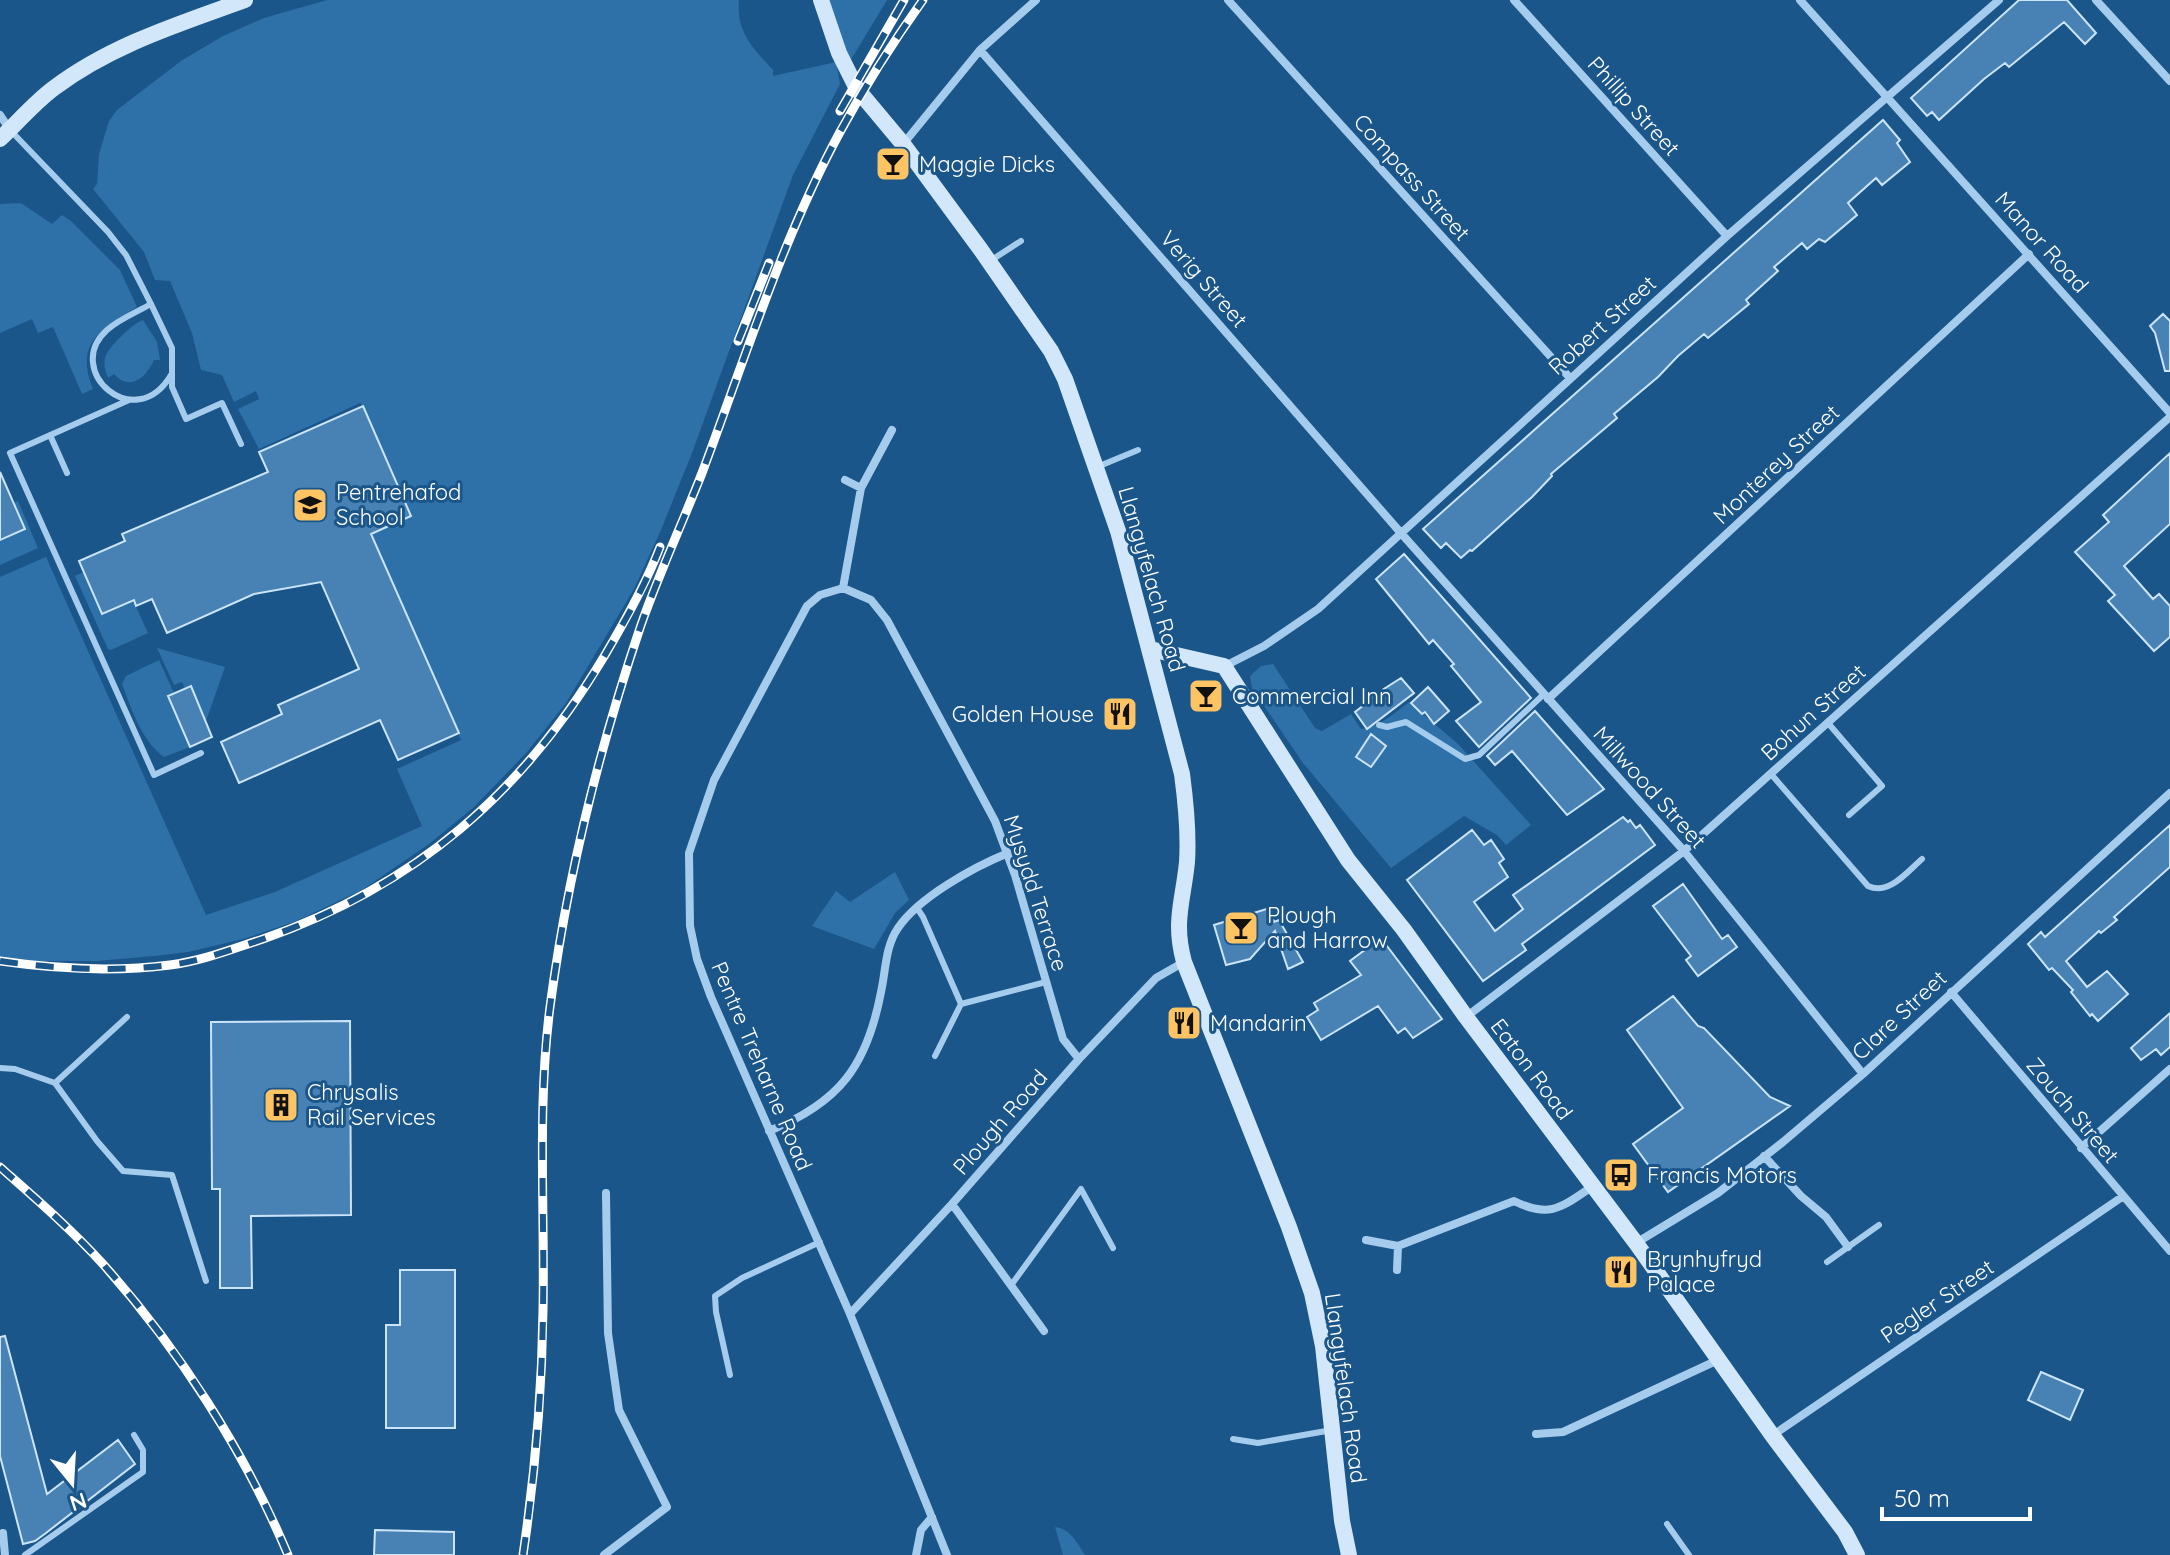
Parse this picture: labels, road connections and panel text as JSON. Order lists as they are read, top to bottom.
{
  "streets": {
    "main road": ["Llangyfelach Road", "Eaton Road"],
    "street": [
      "Phillip Street",
      "Compass Street",
      "Manor Road",
      "Verig Street",
      "Robert Street",
      "Monterey Street",
      "Bohun Street",
      "Millwood Street",
      "Mysydd Terrace",
      "Clare Street",
      "Pentre Treharne Road",
      "Zouch Street",
      "Plough Road",
      "Pegler Street"
    ]
  },
  "crossings": [
    ["Phillip Street", "Robert Street"],
    ["Compass Street", "Robert Street"],
    ["Manor Road", "Robert Street"],
    ["Manor Road", "Monterey Street"],
    ["Manor Road", "Bohun Street"],
    ["Verig Street", "Robert Street"],
    ["Verig Street", "Millwood Street"],
    ["Robert Street", "Millwood Street"],
    ["Robert Street", "Eaton Road"],
    ["Monterey Street", "Millwood Street"],
    ["Llangyfelach Road", "Plough Road"],
    ["Bohun Street", "Millwood Street"],
    ["Bohun Street", "Eaton Road"],
    ["Millwood Street", "Clare Street"],
    ["Mysydd Terrace", "Pentre Treharne Road"],
    ["Mysydd Terrace", "Plough Road"],
    ["Clare Street", "Eaton Road"],
    ["Clare Street", "Zouch Street"],
    ["Pentre Treharne Road", "Plough Road"],
    ["Eaton Road", "Pegler Street"],
    ["Zouch Street", "Pegler Street"]
  ],
  "places": {
    "bar": ["Maggie Dicks", "Commercial Inn", "Plough and Harrow"],
    "school or university": ["Pentrehafod School"],
    "restaurant": ["Golden House", "Mandarin", "Brynhyfryd Palace"],
    "building": ["Chrysalis Rail Services"],
    "bus stop": ["Francis Motors"]
  },
  "scale_bar": "50 m",
  "north": "bottom"
}
